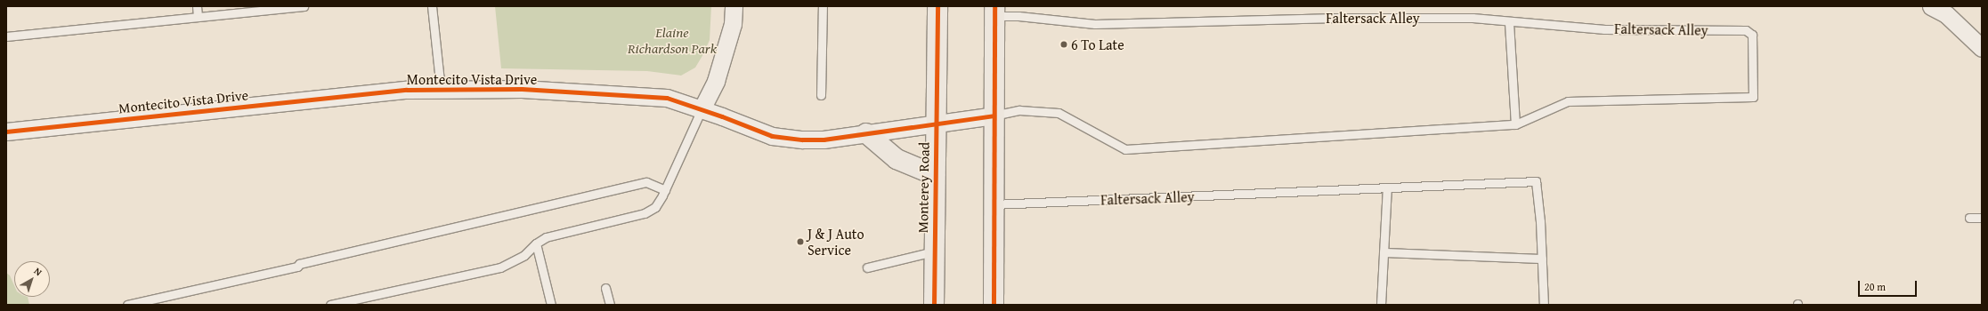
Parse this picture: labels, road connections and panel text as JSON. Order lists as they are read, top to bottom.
{
  "streets": {
    "main road": ["Monterey Road"],
    "street": ["Montecito Vista Drive"],
    "lane": ["Faltersack Alley"]
  },
  "crossings": [
    ["Montecito Vista Drive", "Monterey Road"]
  ],
  "parks": ["Elaine Richardson Park"],
  "places": ["6 To Late", "J & J Auto Service"],
  "scale_bar": "20 m",
  "north": "top right"
}
